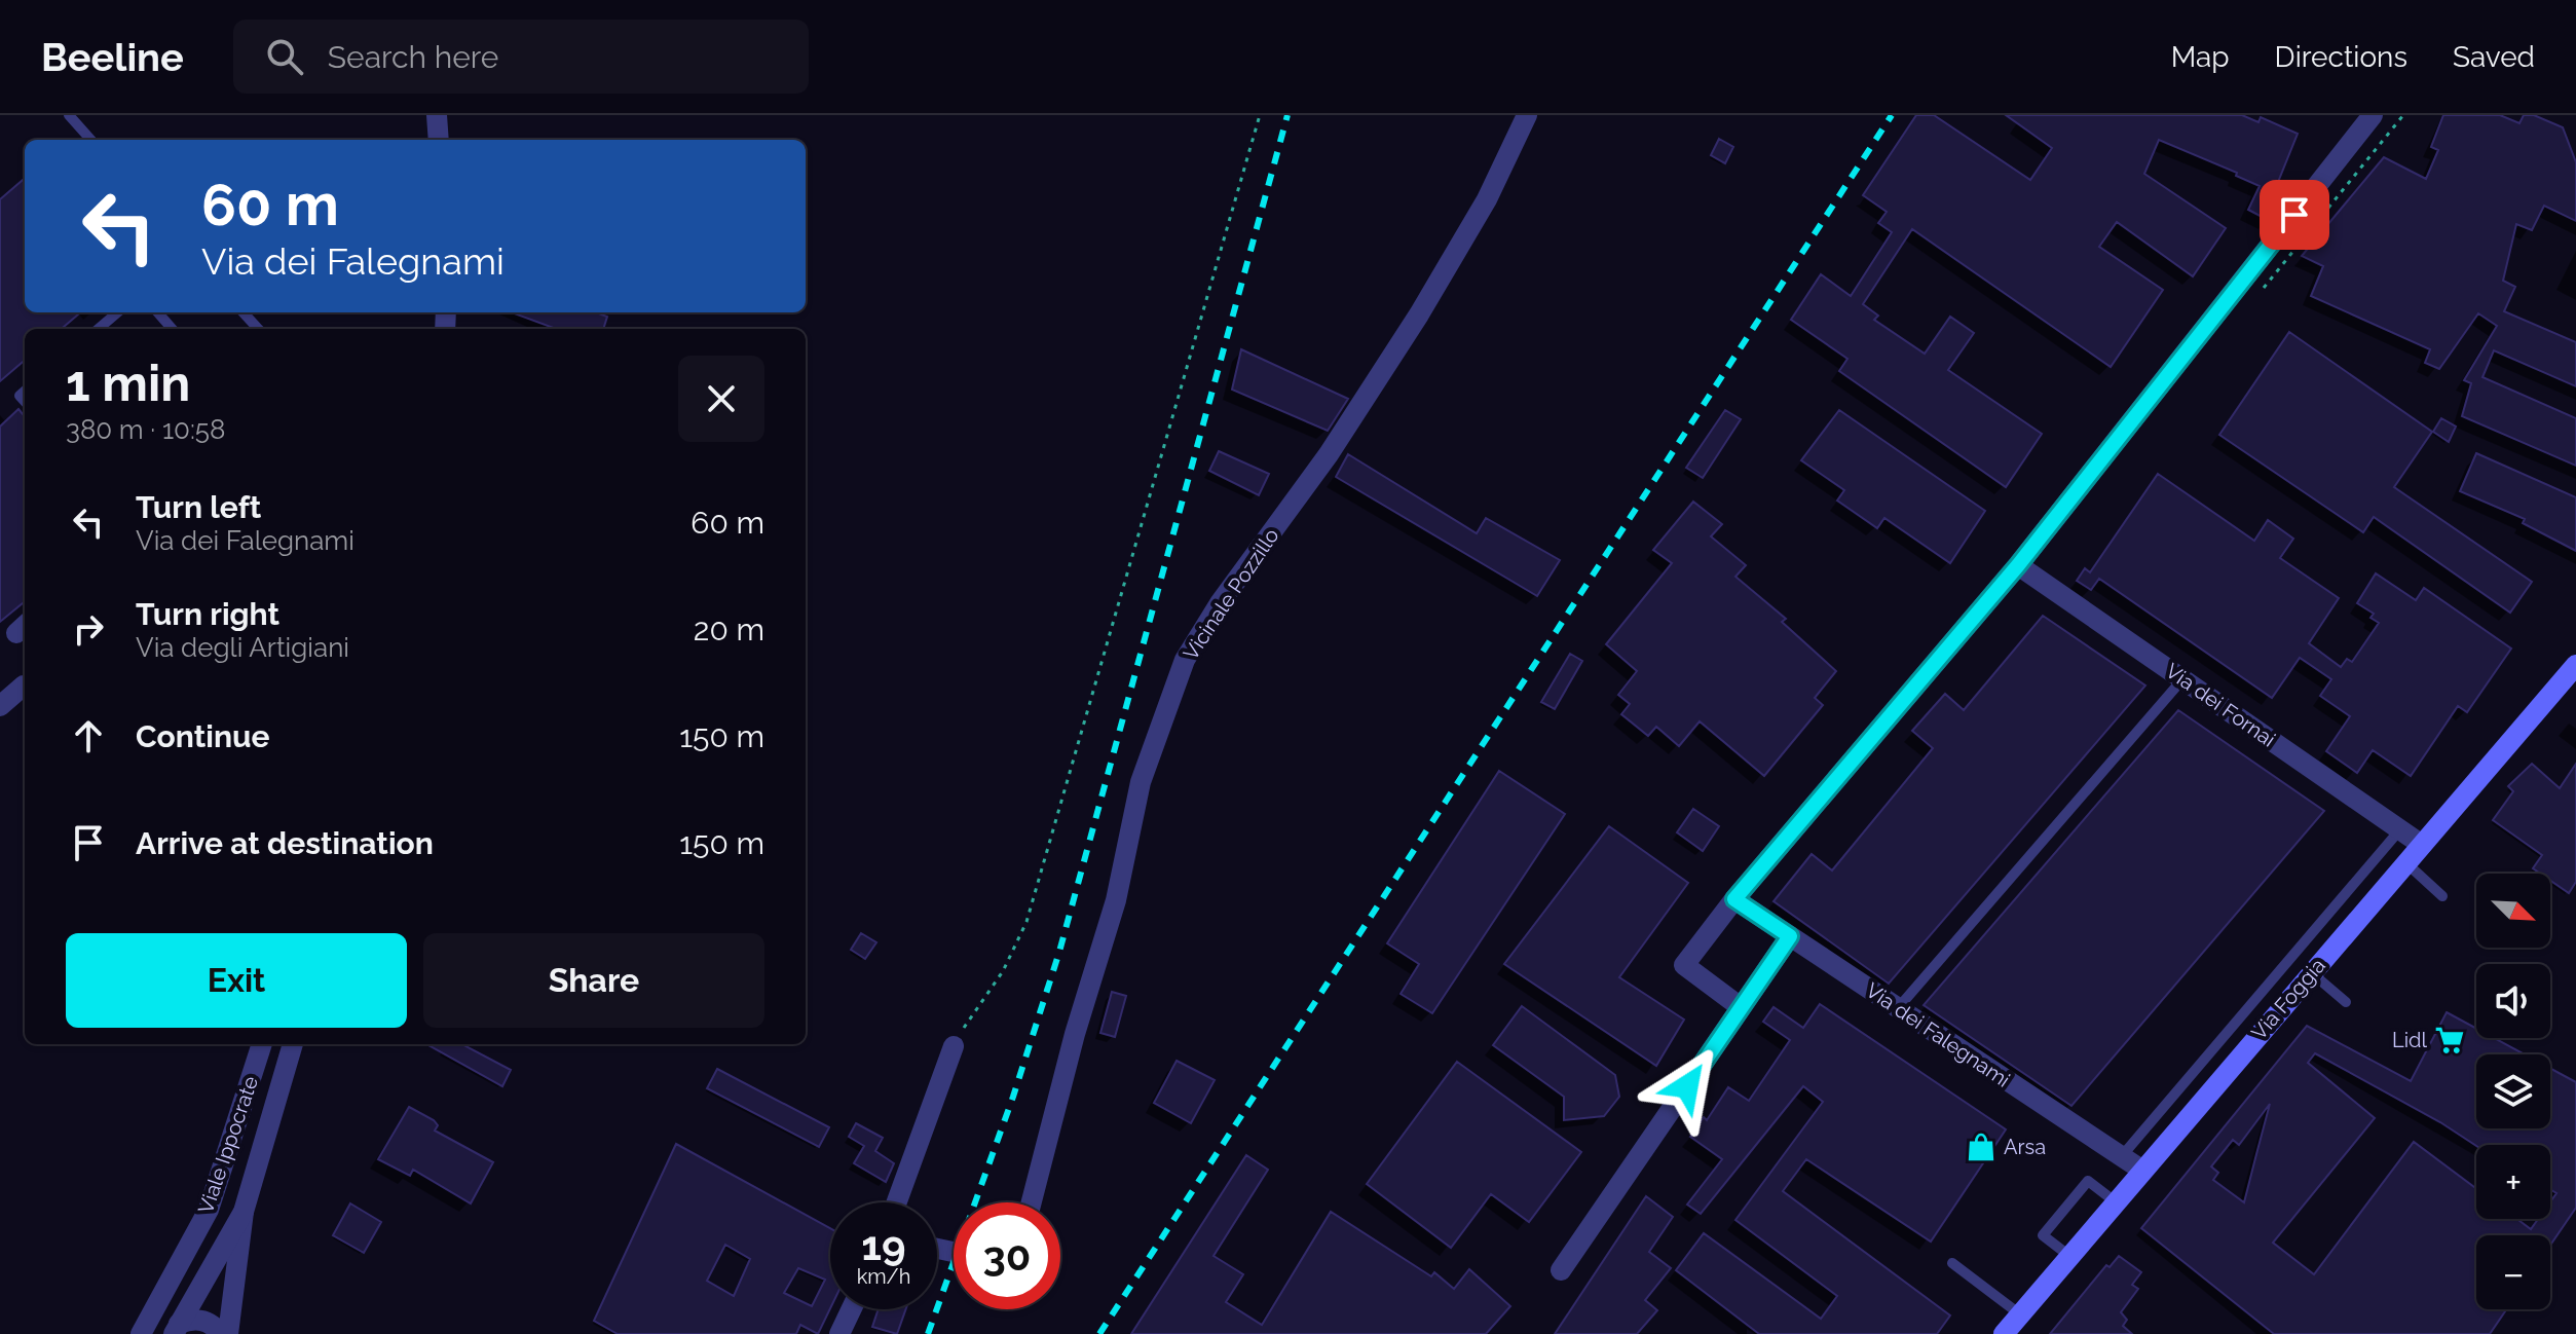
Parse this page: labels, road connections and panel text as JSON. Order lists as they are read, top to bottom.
{
  "streets": {
    "main road": ["Via Foggia"],
    "street": [
      "Vicinale Pozzillo",
      "Via dei Fornai",
      "Via dei Falegnami",
      "Viale Ippocrate"
    ]
  },
  "crossings": [
    ["Via dei Fornai", "Via Foggia"],
    ["Via Foggia", "Via dei Falegnami"]
  ],
  "places": {
    "supermarket": ["Lidl"],
    "shop": ["Arsa"]
  },
  "north": "bottom right",
  "page": {
    "header": "Beeline",
    "search": "Search here",
    "nav": ["Map", "Directions", "Saved"],
    "turn": ["60 m", "Via dei Falegnami"],
    "heading": ["1 min", "380 m · 10:58"],
    "list": [
      {
        "name": "Turn left",
        "note": "Via dei Falegnami",
        "value": "60 m"
      },
      {
        "name": "Turn right",
        "note": "Via degli Artigiani",
        "value": "20 m"
      },
      {
        "name": "Continue",
        "value": "150 m"
      },
      {
        "name": "Arrive at destination",
        "value": "150 m"
      }
    ],
    "map_buttons": ["+", "−"],
    "buttons": ["Exit", "Share"],
    "speed": "19 km/h",
    "limit": "30"
  }
}
